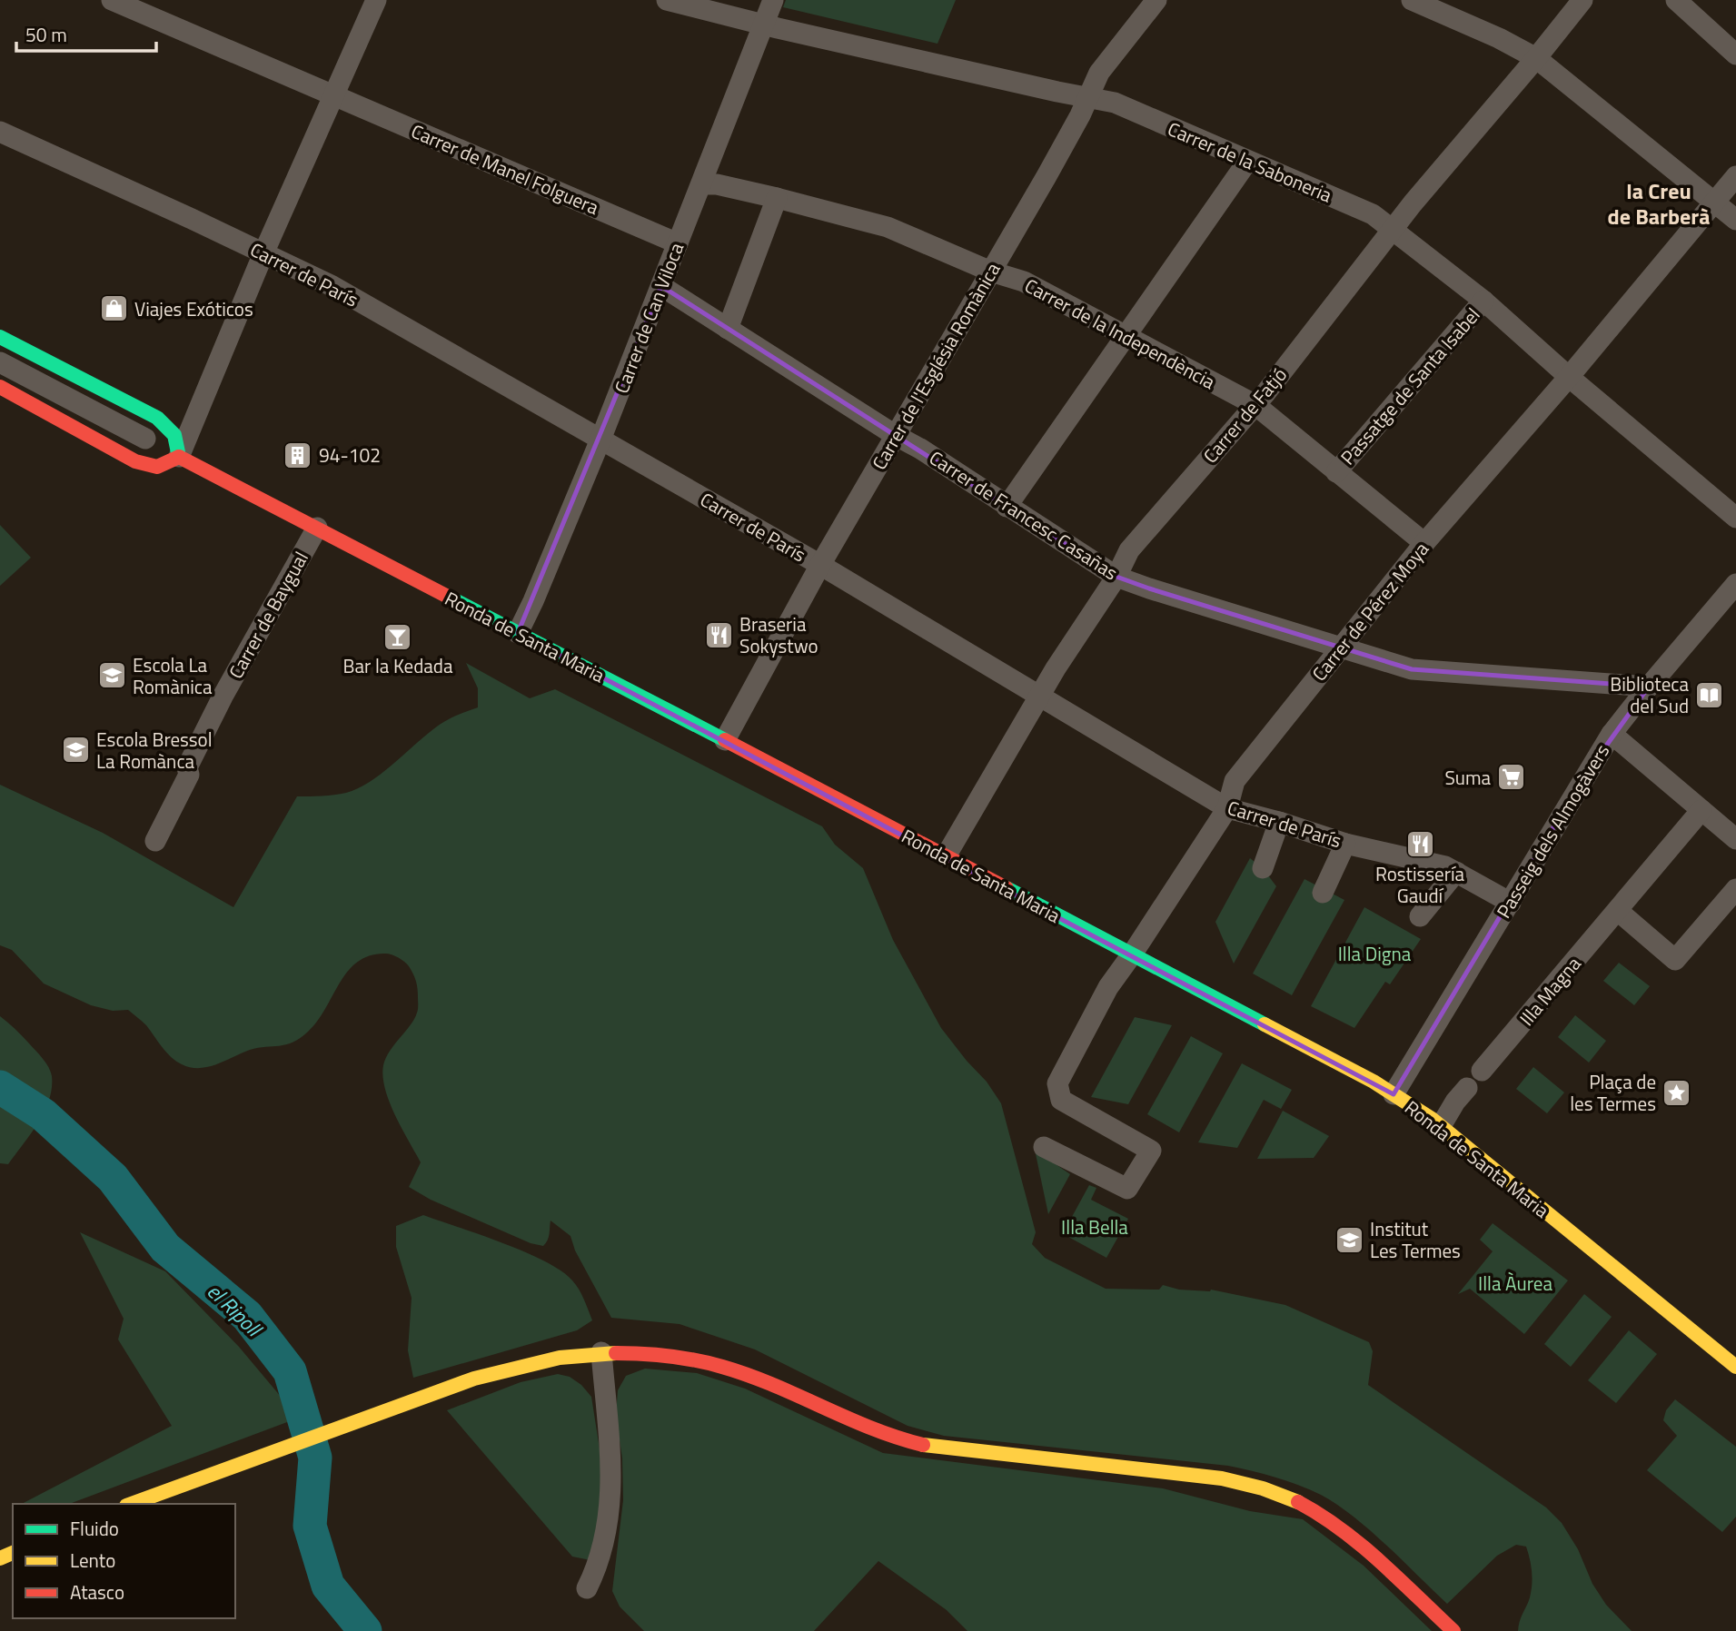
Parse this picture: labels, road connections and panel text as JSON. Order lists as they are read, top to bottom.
{
  "streets": {
    "street": [
      "Carrer de la Saboneria",
      "Carrer de Manel Folguera",
      "Carrer de París",
      "Carrer de Can Viloca",
      "Carrer de la Independència",
      "Carrer de l'Església Romànica",
      "Passatge de Santa Isabel",
      "Carrer de Fatjó",
      "Carrer de Francesc Casañas",
      "Carrer de Pérez Moya",
      "Carrer de Baygual",
      "Ronda de Santa Maria",
      "Passeig dels Almogàvers",
      "Illa Magna"
    ]
  },
  "crossings": [
    ["Carrer de la Saboneria", "Carrer de Can Viloca"],
    ["Carrer de la Saboneria", "Carrer de l'Església Romànica"],
    ["Carrer de la Saboneria", "Passatge de Santa Isabel"],
    ["Carrer de la Saboneria", "Carrer de Fatjó"],
    ["Carrer de la Saboneria", "Carrer de Pérez Moya"],
    ["Carrer de Manel Folguera", "Carrer de Can Viloca"],
    ["Carrer de París", "Carrer de Can Viloca"],
    ["Carrer de París", "Carrer de l'Església Romànica"],
    ["Carrer de París", "Carrer de Fatjó"],
    ["Carrer de París", "Carrer de Pérez Moya"],
    ["Carrer de París", "Passeig dels Almogàvers"],
    ["Carrer de Can Viloca", "Carrer de la Independència"],
    ["Carrer de Can Viloca", "Carrer de Francesc Casañas"],
    ["Carrer de Can Viloca", "Ronda de Santa Maria"],
    ["Carrer de la Independència", "Carrer de l'Església Romànica"],
    ["Carrer de la Independència", "Passatge de Santa Isabel"],
    ["Carrer de la Independència", "Carrer de Fatjó"],
    ["Carrer de la Independència", "Carrer de Pérez Moya"],
    ["Carrer de l'Església Romànica", "Carrer de Francesc Casañas"],
    ["Carrer de l'Església Romànica", "Ronda de Santa Maria"],
    ["Carrer de Fatjó", "Carrer de Francesc Casañas"],
    ["Carrer de Fatjó", "Ronda de Santa Maria"],
    ["Carrer de Francesc Casañas", "Carrer de Pérez Moya"],
    ["Carrer de Francesc Casañas", "Passeig dels Almogàvers"],
    ["Carrer de Pérez Moya", "Ronda de Santa Maria"],
    ["Carrer de Baygual", "Ronda de Santa Maria"],
    ["Ronda de Santa Maria", "Passeig dels Almogàvers"]
  ],
  "districts": ["la Creu de Barberà"],
  "water": ["el Ripoll"],
  "parks": ["Illa Digna", "Illa Bella", "Illa Àurea"],
  "places": {
    "shop": ["Viajes Exóticos"],
    "building": ["94-102"],
    "restaurant": ["Braseria Sokystwo", "Rostissería Gaudí"],
    "bar": ["Bar la Kedada"],
    "school or university": ["Escola La Romànica", "Escola Bressol La Romànca", "Institut Les Termes"],
    "library": ["Biblioteca del Sud"],
    "supermarket": ["Suma"],
    "place": ["Plaça de les Termes"]
  },
  "legend": ["Fluido", "Lento", "Atasco"],
  "scale_bar": "50 m"
}
